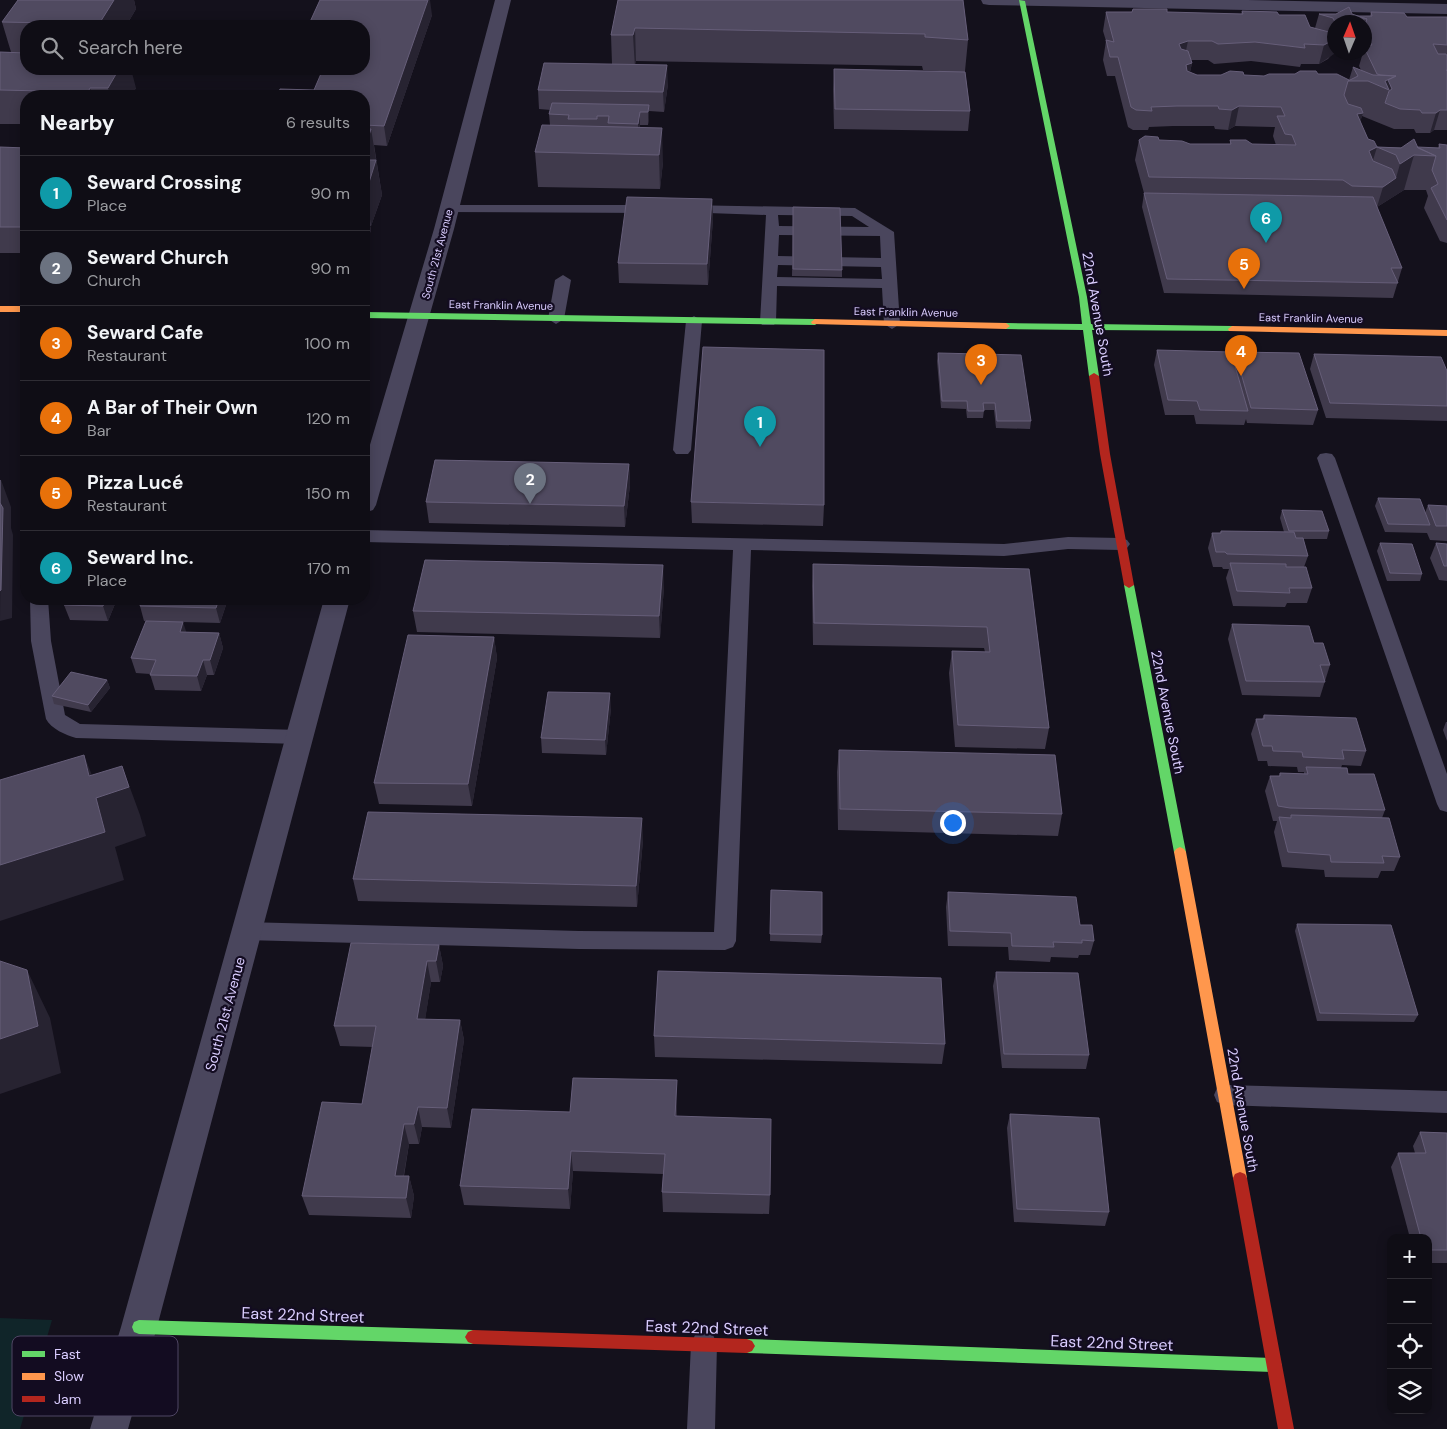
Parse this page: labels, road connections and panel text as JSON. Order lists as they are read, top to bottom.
{
  "streets": {
    "street": [
      "South 21st Avenue",
      "East Franklin Avenue",
      "22nd Avenue South",
      "East 22nd Street"
    ]
  },
  "crossings": [
    ["South 21st Avenue", "East Franklin Avenue"],
    ["South 21st Avenue", "East 22nd Street"],
    ["East Franklin Avenue", "22nd Avenue South"],
    ["22nd Avenue South", "East 22nd Street"]
  ],
  "legend": ["Fast", "Slow", "Jam"],
  "north": "top",
  "page": {
    "search": "Search here",
    "heading": ["Nearby", "6 results"],
    "list": [
      {
        "mark": "1",
        "name": "Seward Crossing",
        "note": "Place",
        "value": "90 m"
      },
      {
        "mark": "2",
        "name": "Seward Church",
        "note": "Church",
        "value": "90 m"
      },
      {
        "mark": "3",
        "name": "Seward Cafe",
        "note": "Restaurant",
        "value": "100 m"
      },
      {
        "mark": "4",
        "name": "A Bar of Their Own",
        "note": "Bar",
        "value": "120 m"
      },
      {
        "mark": "5",
        "name": "Pizza Lucé",
        "note": "Restaurant",
        "value": "150 m"
      },
      {
        "mark": "6",
        "name": "Seward Inc.",
        "note": "Place",
        "value": "170 m"
      }
    ],
    "pins": [
      "6",
      "5",
      "4",
      "3",
      "1",
      "2"
    ],
    "map_buttons": ["+", "−"]
  }
}
